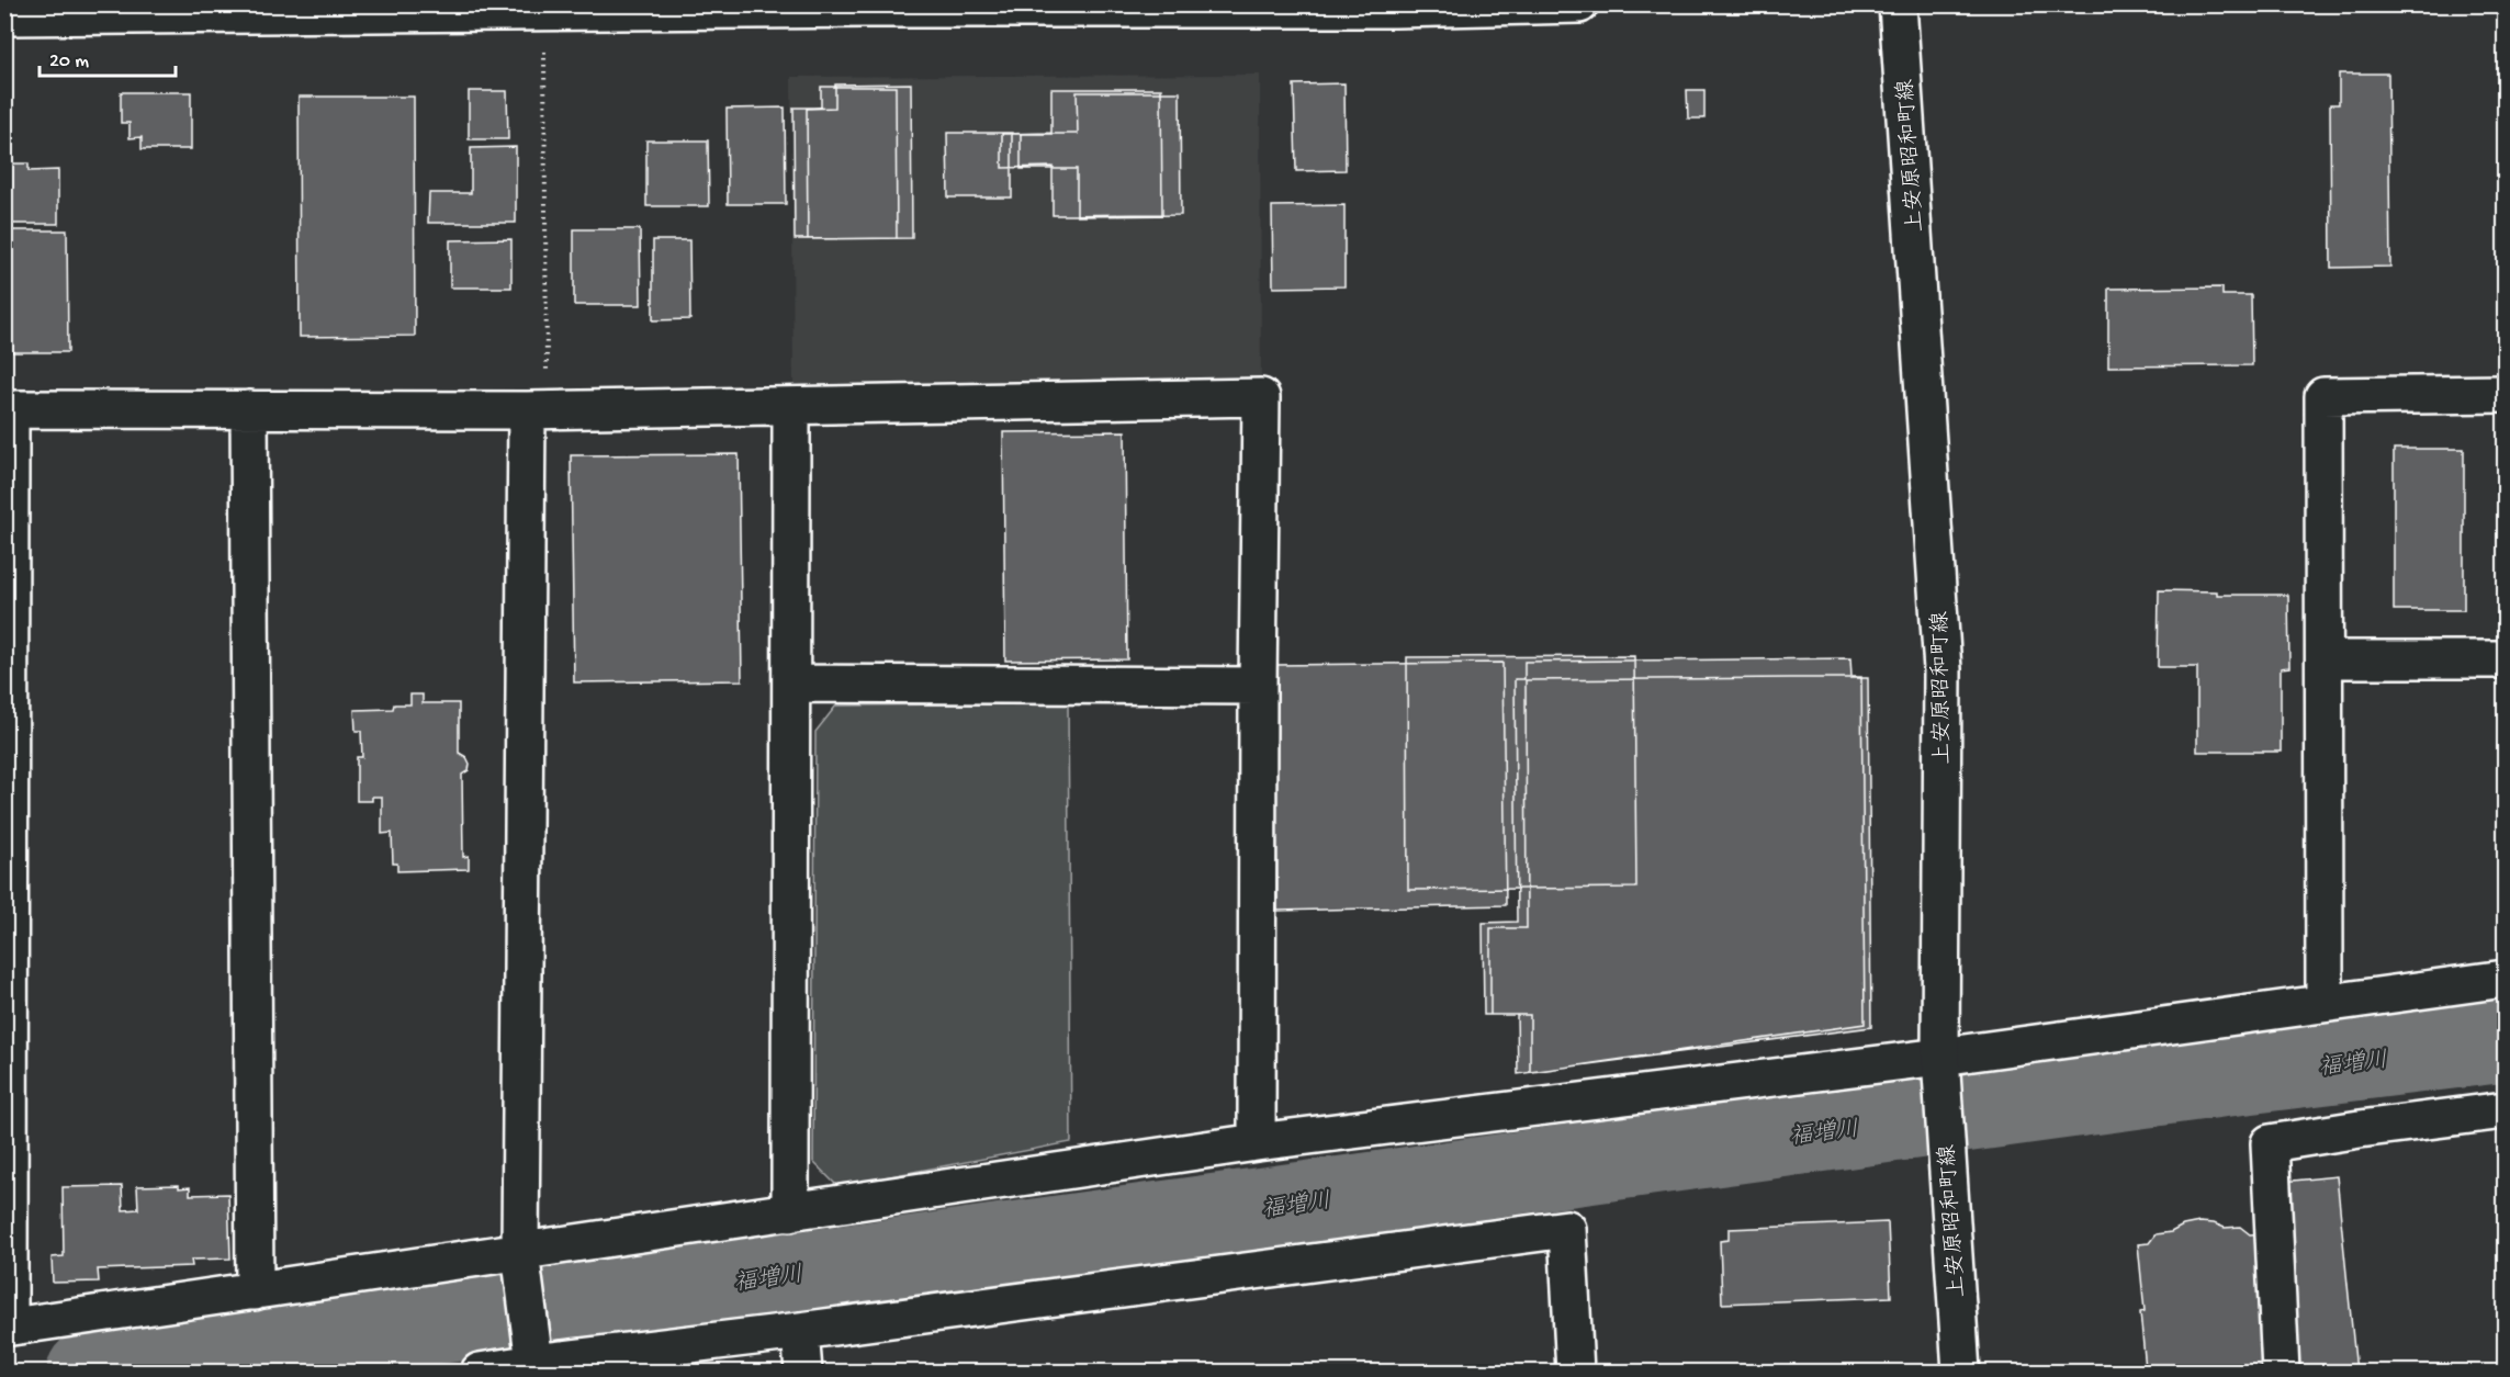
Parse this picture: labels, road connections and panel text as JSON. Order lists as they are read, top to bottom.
{
  "streets": {
    "street": ["上安原昭和町線"]
  },
  "water": ["福増川"],
  "scale_bar": "20 m"
}
